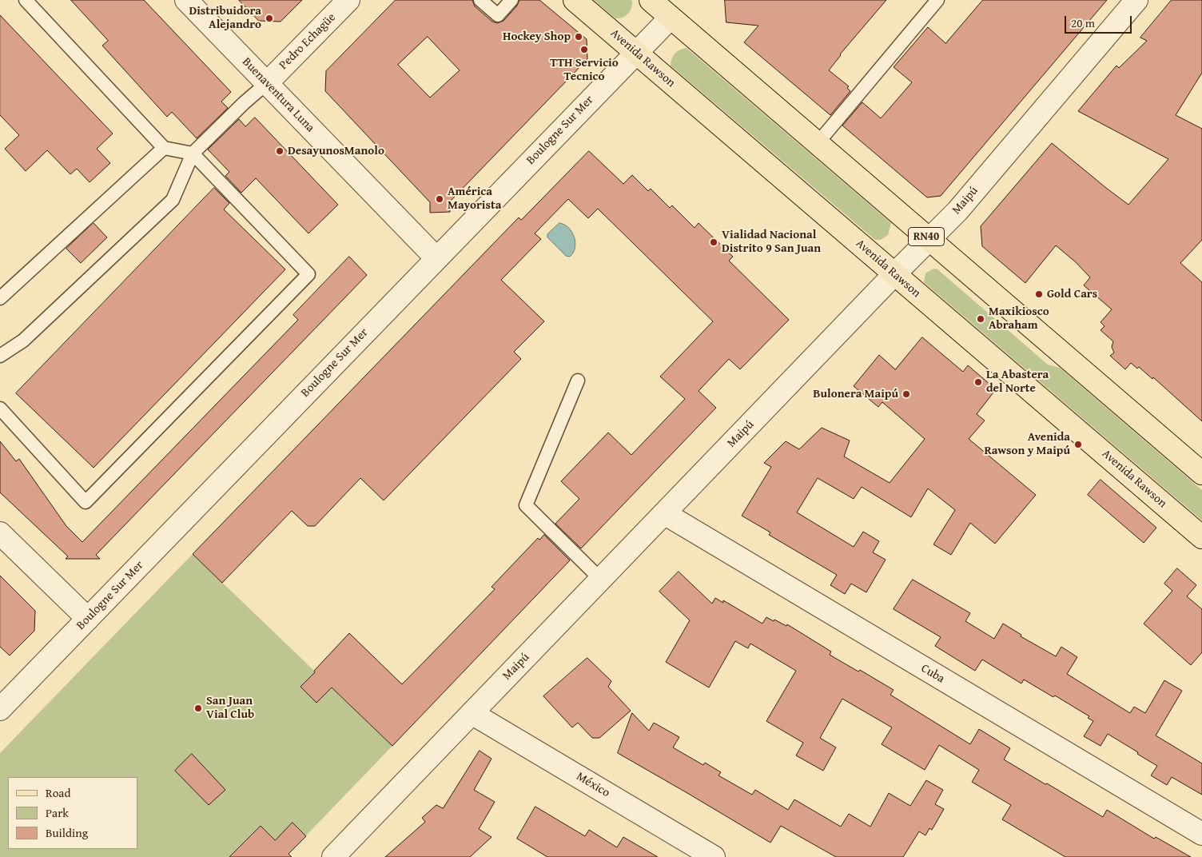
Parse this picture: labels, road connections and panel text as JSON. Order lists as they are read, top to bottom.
{
  "streets": {
    "main road": ["Avenida Rawson", "RN40"],
    "street": [
      "Pedro Echagüe",
      "Buenaventura Luna",
      "Boulogne Sur Mer",
      "Maipú",
      "Cuba",
      "México"
    ]
  },
  "crossings": [
    ["Pedro Echagüe", "Buenaventura Luna"],
    ["Avenida Rawson", "Boulogne Sur Mer"],
    ["Avenida Rawson", "Maipú"],
    ["Buenaventura Luna", "Boulogne Sur Mer"],
    ["Boulogne Sur Mer", "RN40"],
    ["Maipú", "RN40"],
    ["Maipú", "Cuba"],
    ["Maipú", "México"]
  ],
  "places": [
    "Distribuidora Alejandro",
    "Hockey Shop",
    "TTH Servicio Tecnico",
    "DesayunosManolo",
    "América Mayorista",
    "Vialidad Nacional Distrito 9 San Juan",
    "Gold Cars",
    "Maxikiosco Abraham",
    "La Abastera del Norte",
    "Bulonera Maipú",
    "Avenida Rawson y Maipú",
    "San Juan Vial Club"
  ],
  "legend": ["Road", "Park", "Building"],
  "scale_bar": "20 m"
}
